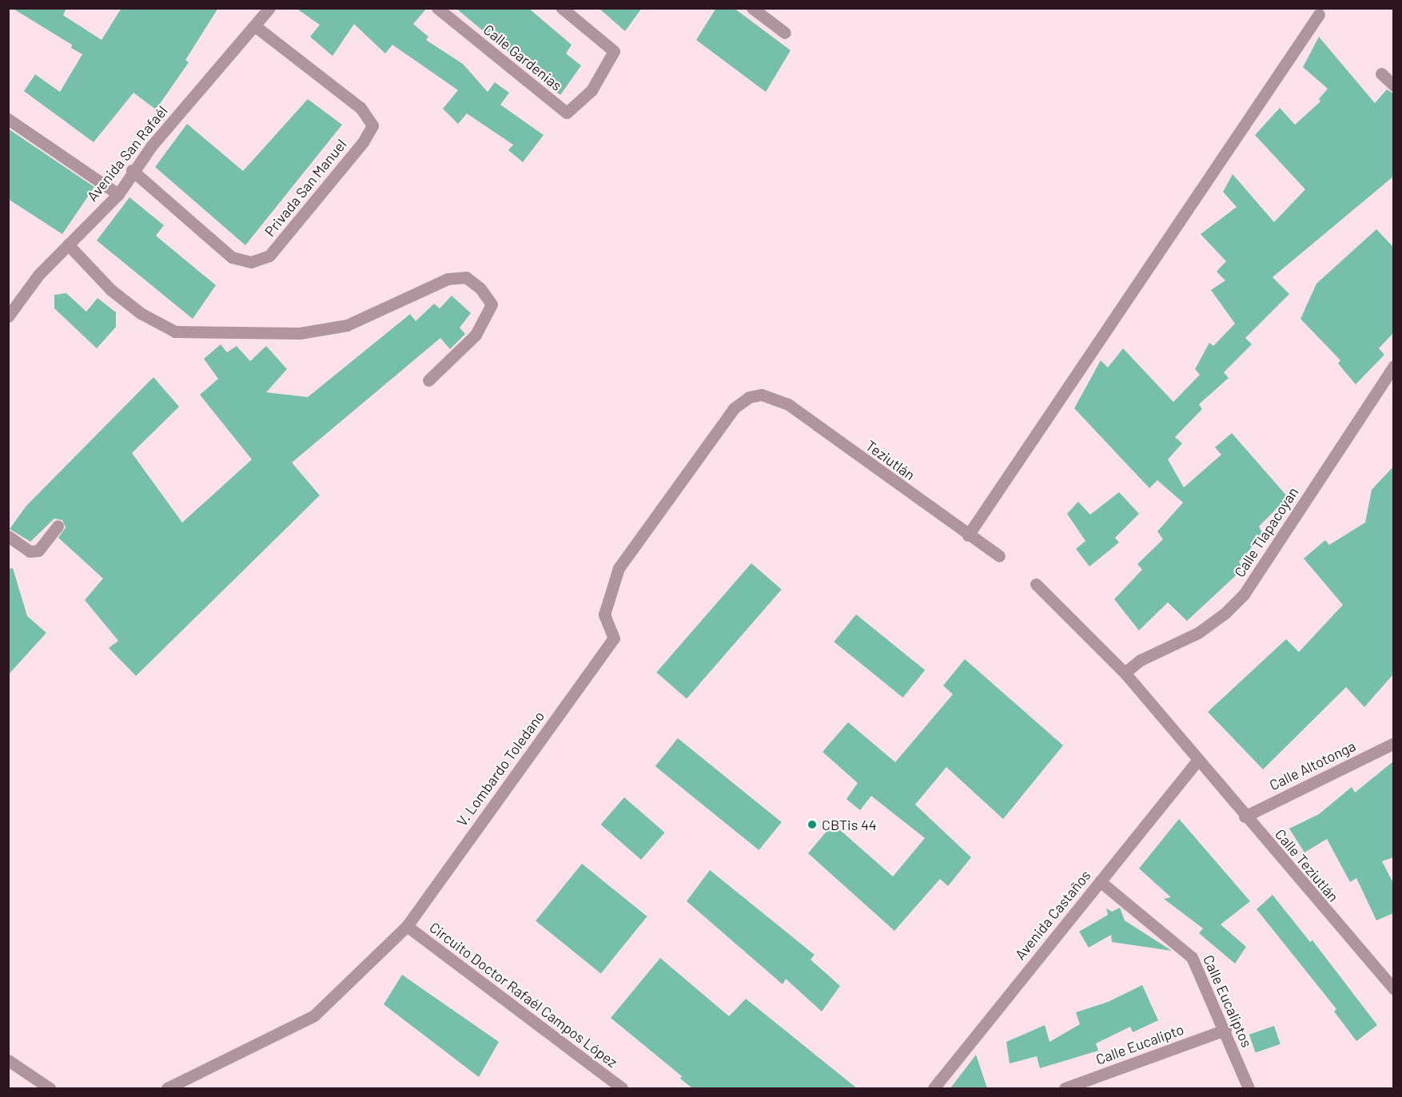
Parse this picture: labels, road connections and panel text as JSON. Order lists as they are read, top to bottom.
{
  "streets": {
    "street": [
      "Calle Gardenias",
      "Avenida San Rafaél",
      "Privada San Manuel",
      "Teziutlán",
      "Calle Tlapacoyan",
      "Calle Altotonga",
      "V. Lombardo Toledano",
      "Calle Teziutlán",
      "Avenida Castaños",
      "Circuito Doctor Rafaél Campos López",
      "Calle Eucaliptos",
      "Calle Eucalipto"
    ]
  },
  "crossings": [
    ["Avenida San Rafaél", "Privada San Manuel"],
    ["Teziutlán", "V. Lombardo Toledano"],
    ["Calle Altotonga", "Calle Teziutlán"],
    ["V. Lombardo Toledano", "Circuito Doctor Rafaél Campos López"],
    ["Calle Teziutlán", "Avenida Castaños"],
    ["Avenida Castaños", "Calle Eucaliptos"],
    ["Calle Eucaliptos", "Calle Eucalipto"]
  ],
  "places": ["CBTis 44"]
}
